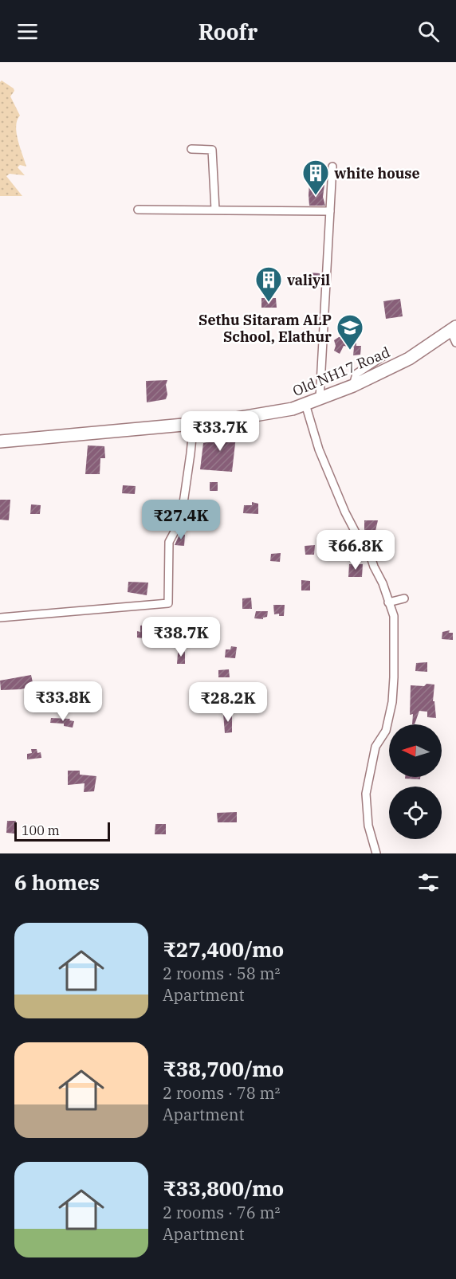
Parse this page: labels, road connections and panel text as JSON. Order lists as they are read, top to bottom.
{
  "streets": {
    "main road": ["Old NH17 Road"]
  },
  "places": {
    "building": ["white house", "valiyil"],
    "school or university": ["Sethu Sitaram ALP School, Elathur"]
  },
  "scale_bar": "100 m",
  "north": "left",
  "page": {
    "header": "Roofr",
    "price": [
      "₹33.7K",
      "₹27.4K",
      "₹66.8K",
      "₹38.7K",
      "₹33.8K",
      "₹28.2K"
    ],
    "scale": "100 m",
    "heading": "6 homes",
    "list": [
      {
        "name": "₹27,400/mo",
        "note": "2 rooms · 58 m² · Apartment"
      },
      {
        "name": "₹38,700/mo",
        "note": "2 rooms · 78 m² · Apartment"
      },
      {
        "name": "₹33,800/mo",
        "note": "2 rooms · 76 m² · Apartment"
      }
    ]
  }
}
